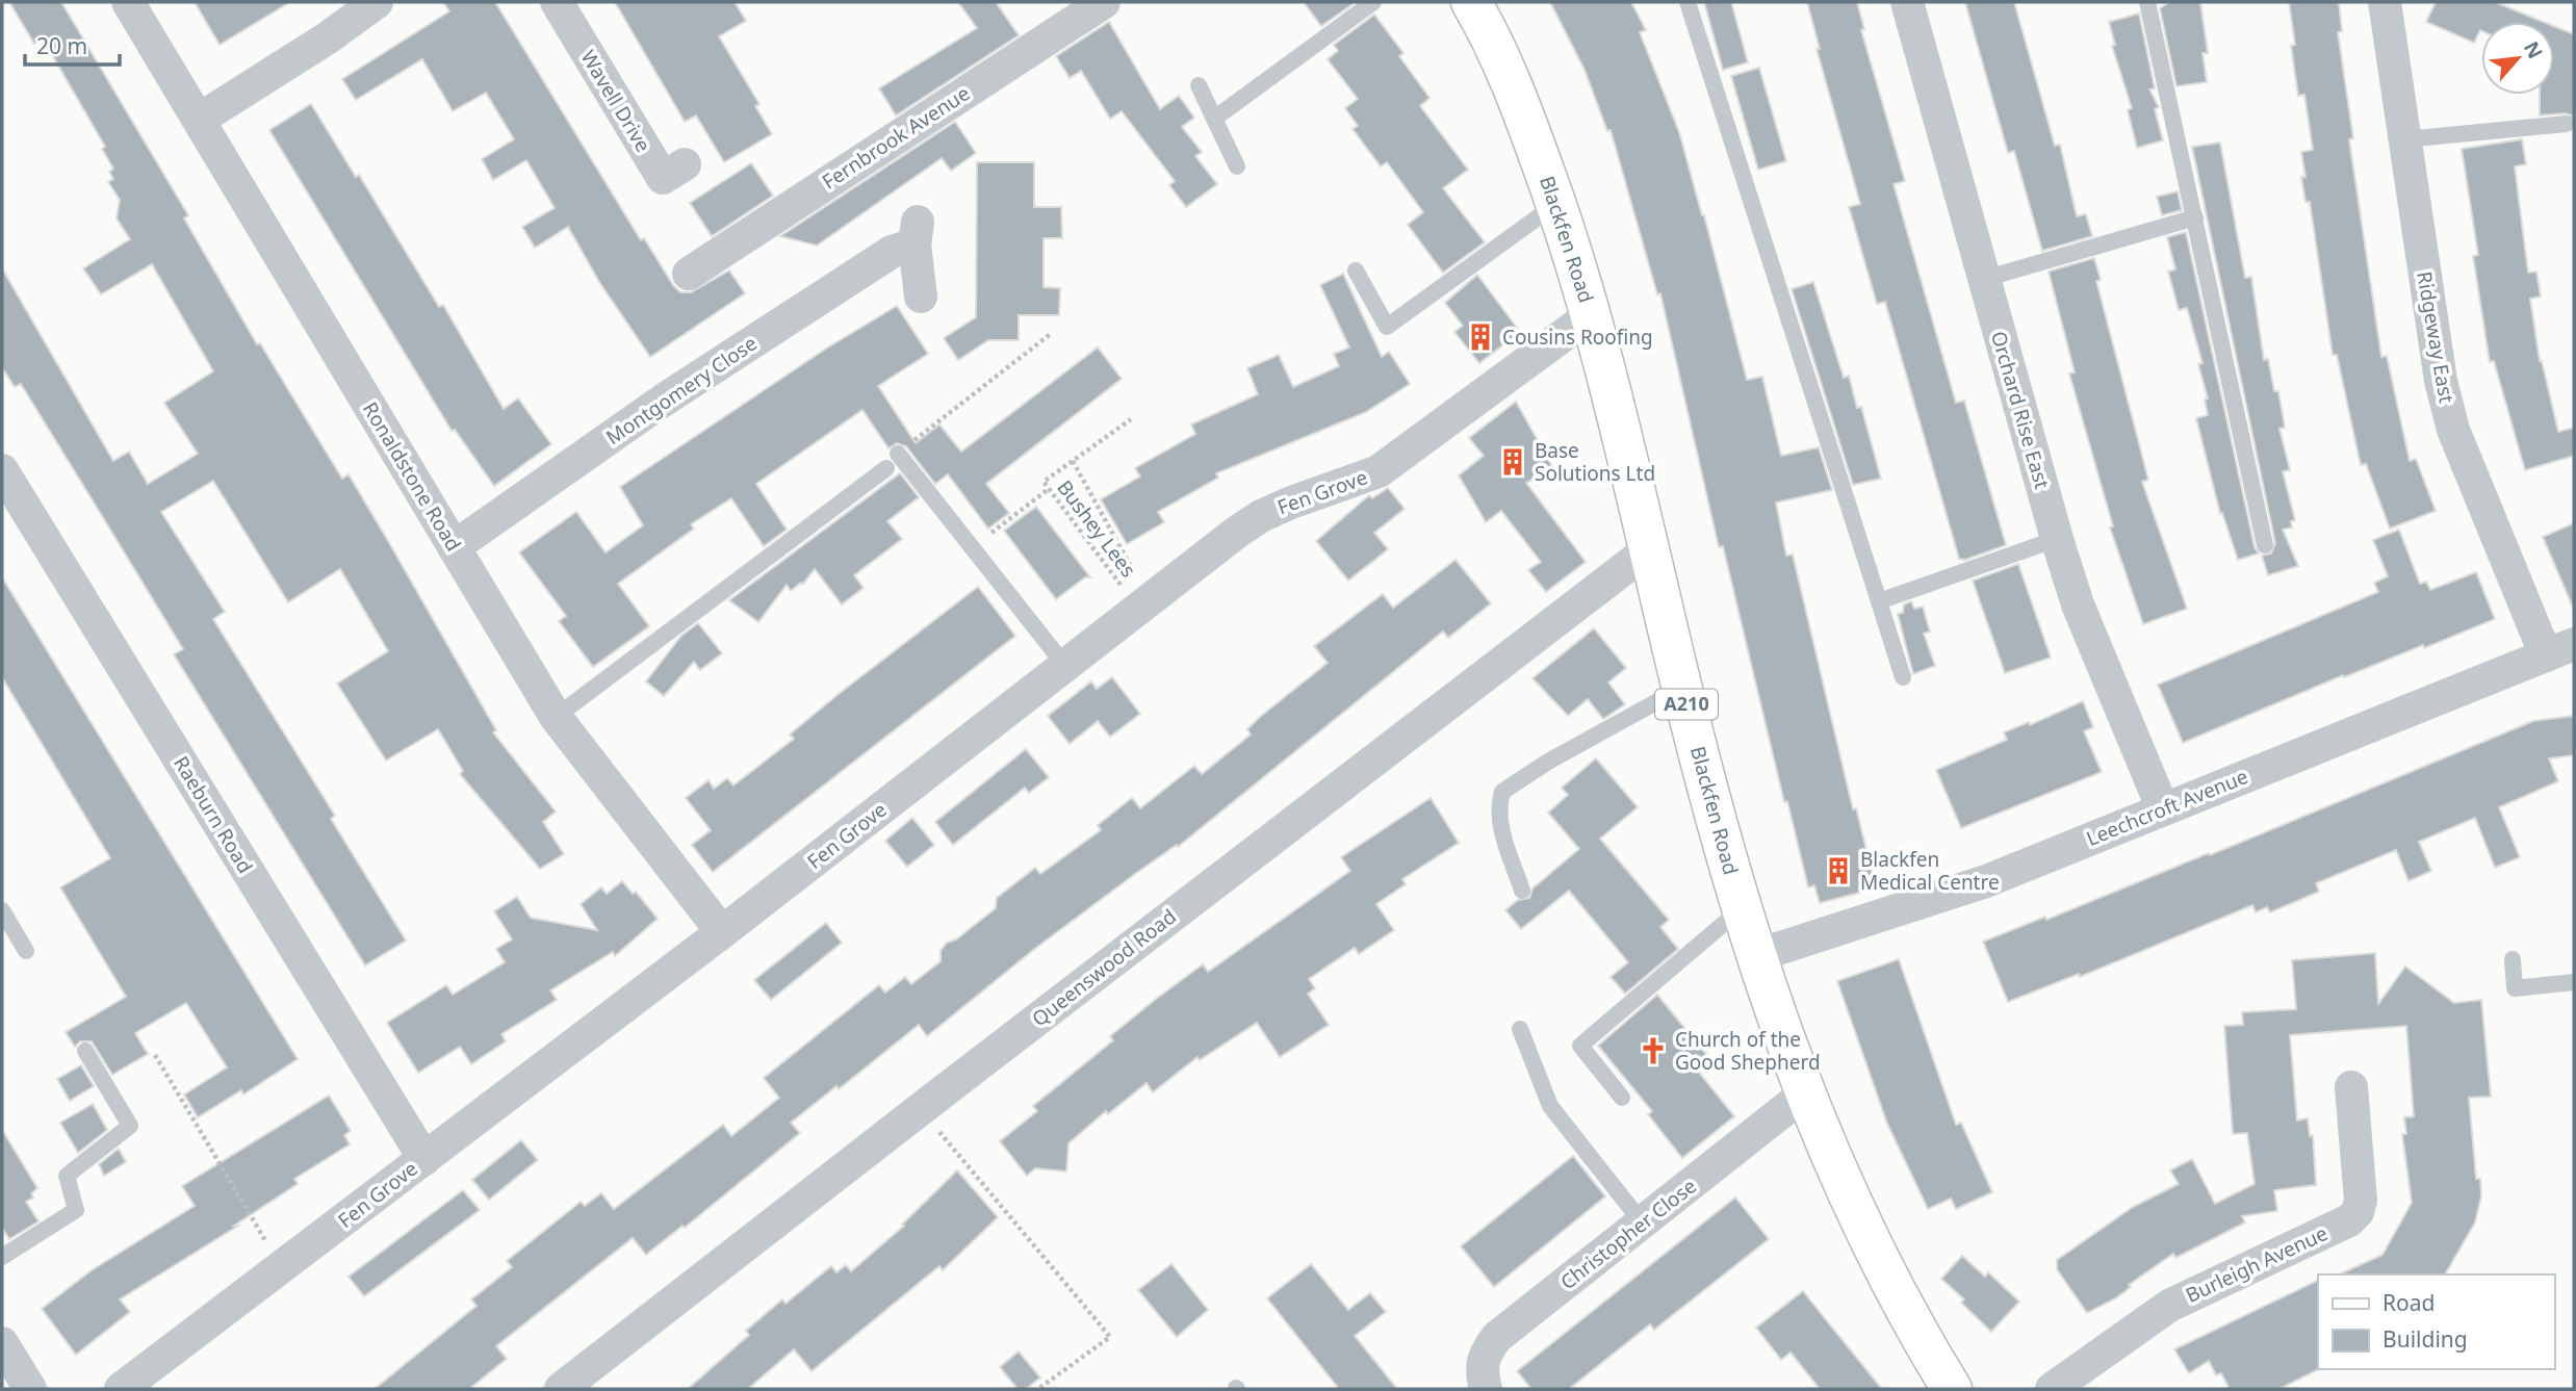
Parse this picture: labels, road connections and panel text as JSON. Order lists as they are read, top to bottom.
{
  "streets": {
    "main road": ["Blackfen Road", "A210"],
    "street": [
      "Wavell Drive",
      "Fernbrook Avenue",
      "Ridgeway East",
      "Montgomery Close",
      "Orchard Rise East",
      "Ronaldstone Road",
      "Fen Grove",
      "Leechcroft Avenue",
      "Raeburn Road",
      "Queenswood Road",
      "Christopher Close",
      "Burleigh Avenue"
    ],
    "path": ["Bushey Lees"]
  },
  "crossings": [
    ["Blackfen Road", "Fen Grove"],
    ["Blackfen Road", "Leechcroft Avenue"],
    ["Blackfen Road", "Queenswood Road"],
    ["Blackfen Road", "Christopher Close"],
    ["Ridgeway East", "Leechcroft Avenue"],
    ["Montgomery Close", "Ronaldstone Road"],
    ["Orchard Rise East", "Leechcroft Avenue"],
    ["Ronaldstone Road", "Fen Grove"],
    ["Fen Grove", "Bushey Lees"],
    ["Fen Grove", "Raeburn Road"]
  ],
  "places": {
    "building": ["Cousins Roofing", "Base Solutions Ltd", "Blackfen Medical Centre"],
    "church": ["Church of the Good Shepherd"]
  },
  "legend": ["Road", "Building"],
  "scale_bar": "20 m",
  "north": "top right"
}
